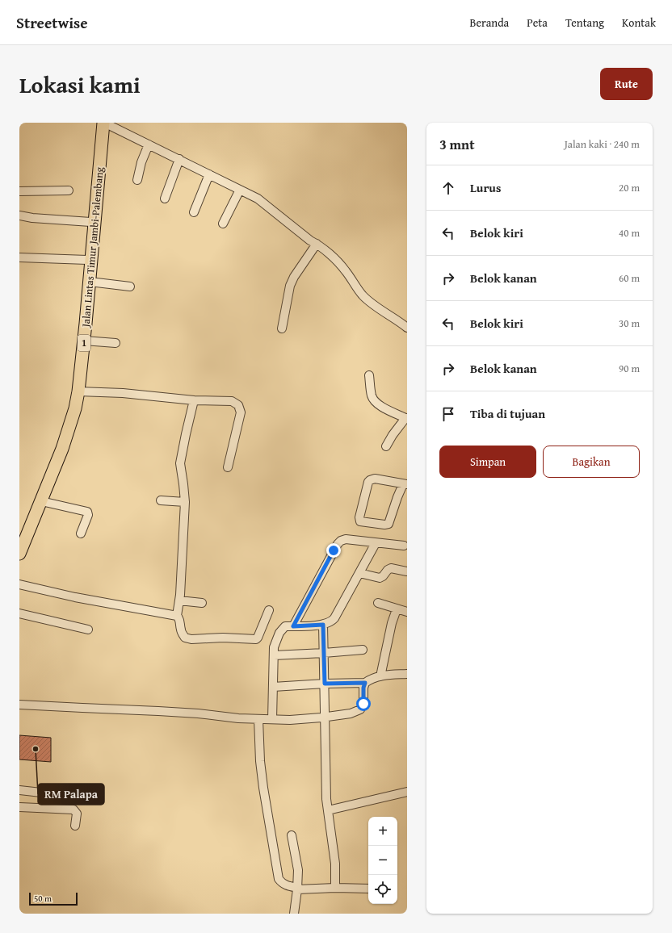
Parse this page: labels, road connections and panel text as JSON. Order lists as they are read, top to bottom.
{
  "streets": {
    "highway": ["Jalan Lintas Timur Jambi-Palembang", "1"]
  },
  "places": ["RM Palapa"],
  "scale_bar": "50 m",
  "page": {
    "header": "Streetwise",
    "nav": [
      "Beranda",
      "Peta",
      "Tentang",
      "Kontak"
    ],
    "title": "Lokasi kami",
    "buttons": [
      "Rute",
      ["Simpan", "Bagikan"]
    ],
    "heading": ["3 mnt", "Jalan kaki · 240 m"],
    "list": [
      ["Lurus", "20 m"],
      ["Belok kiri", "40 m"],
      ["Belok kanan", "60 m"],
      ["Belok kiri", "30 m"],
      ["Belok kanan", "90 m"],
      "Tiba di tujuan"
    ],
    "map_buttons": ["+", "−"],
    "scale": "50 m"
  }
}
